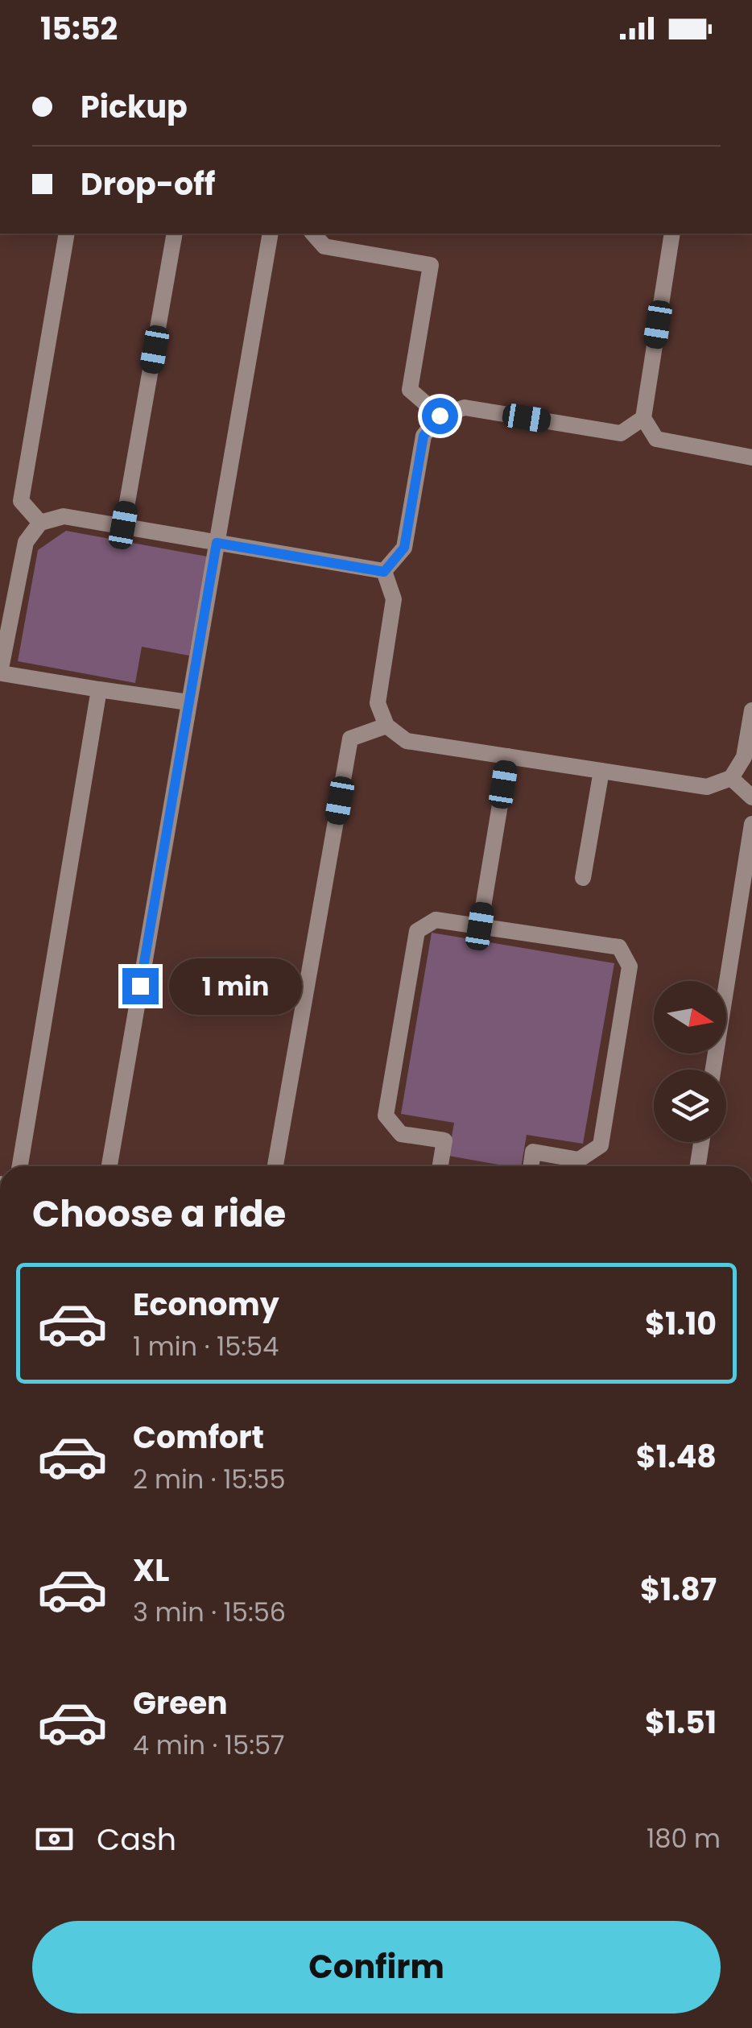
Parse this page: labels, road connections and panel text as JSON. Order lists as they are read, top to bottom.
{
  "north": "right",
  "page": {
    "status": "15:52",
    "banner": ["Pickup", "Drop-off"],
    "bubble": "1 min",
    "heading": "Choose a ride",
    "list": [
      {
        "name": "Economy",
        "note": "1 min · 15:54",
        "value": "$1.10"
      },
      {
        "name": "Comfort",
        "note": "2 min · 15:55",
        "value": "$1.48"
      },
      {
        "name": "XL",
        "note": "3 min · 15:56",
        "value": "$1.87"
      },
      {
        "name": "Green",
        "note": "4 min · 15:57",
        "value": "$1.51"
      }
    ],
    "pay": ["Cash", "180 m"],
    "buttons": "Confirm"
  }
}
